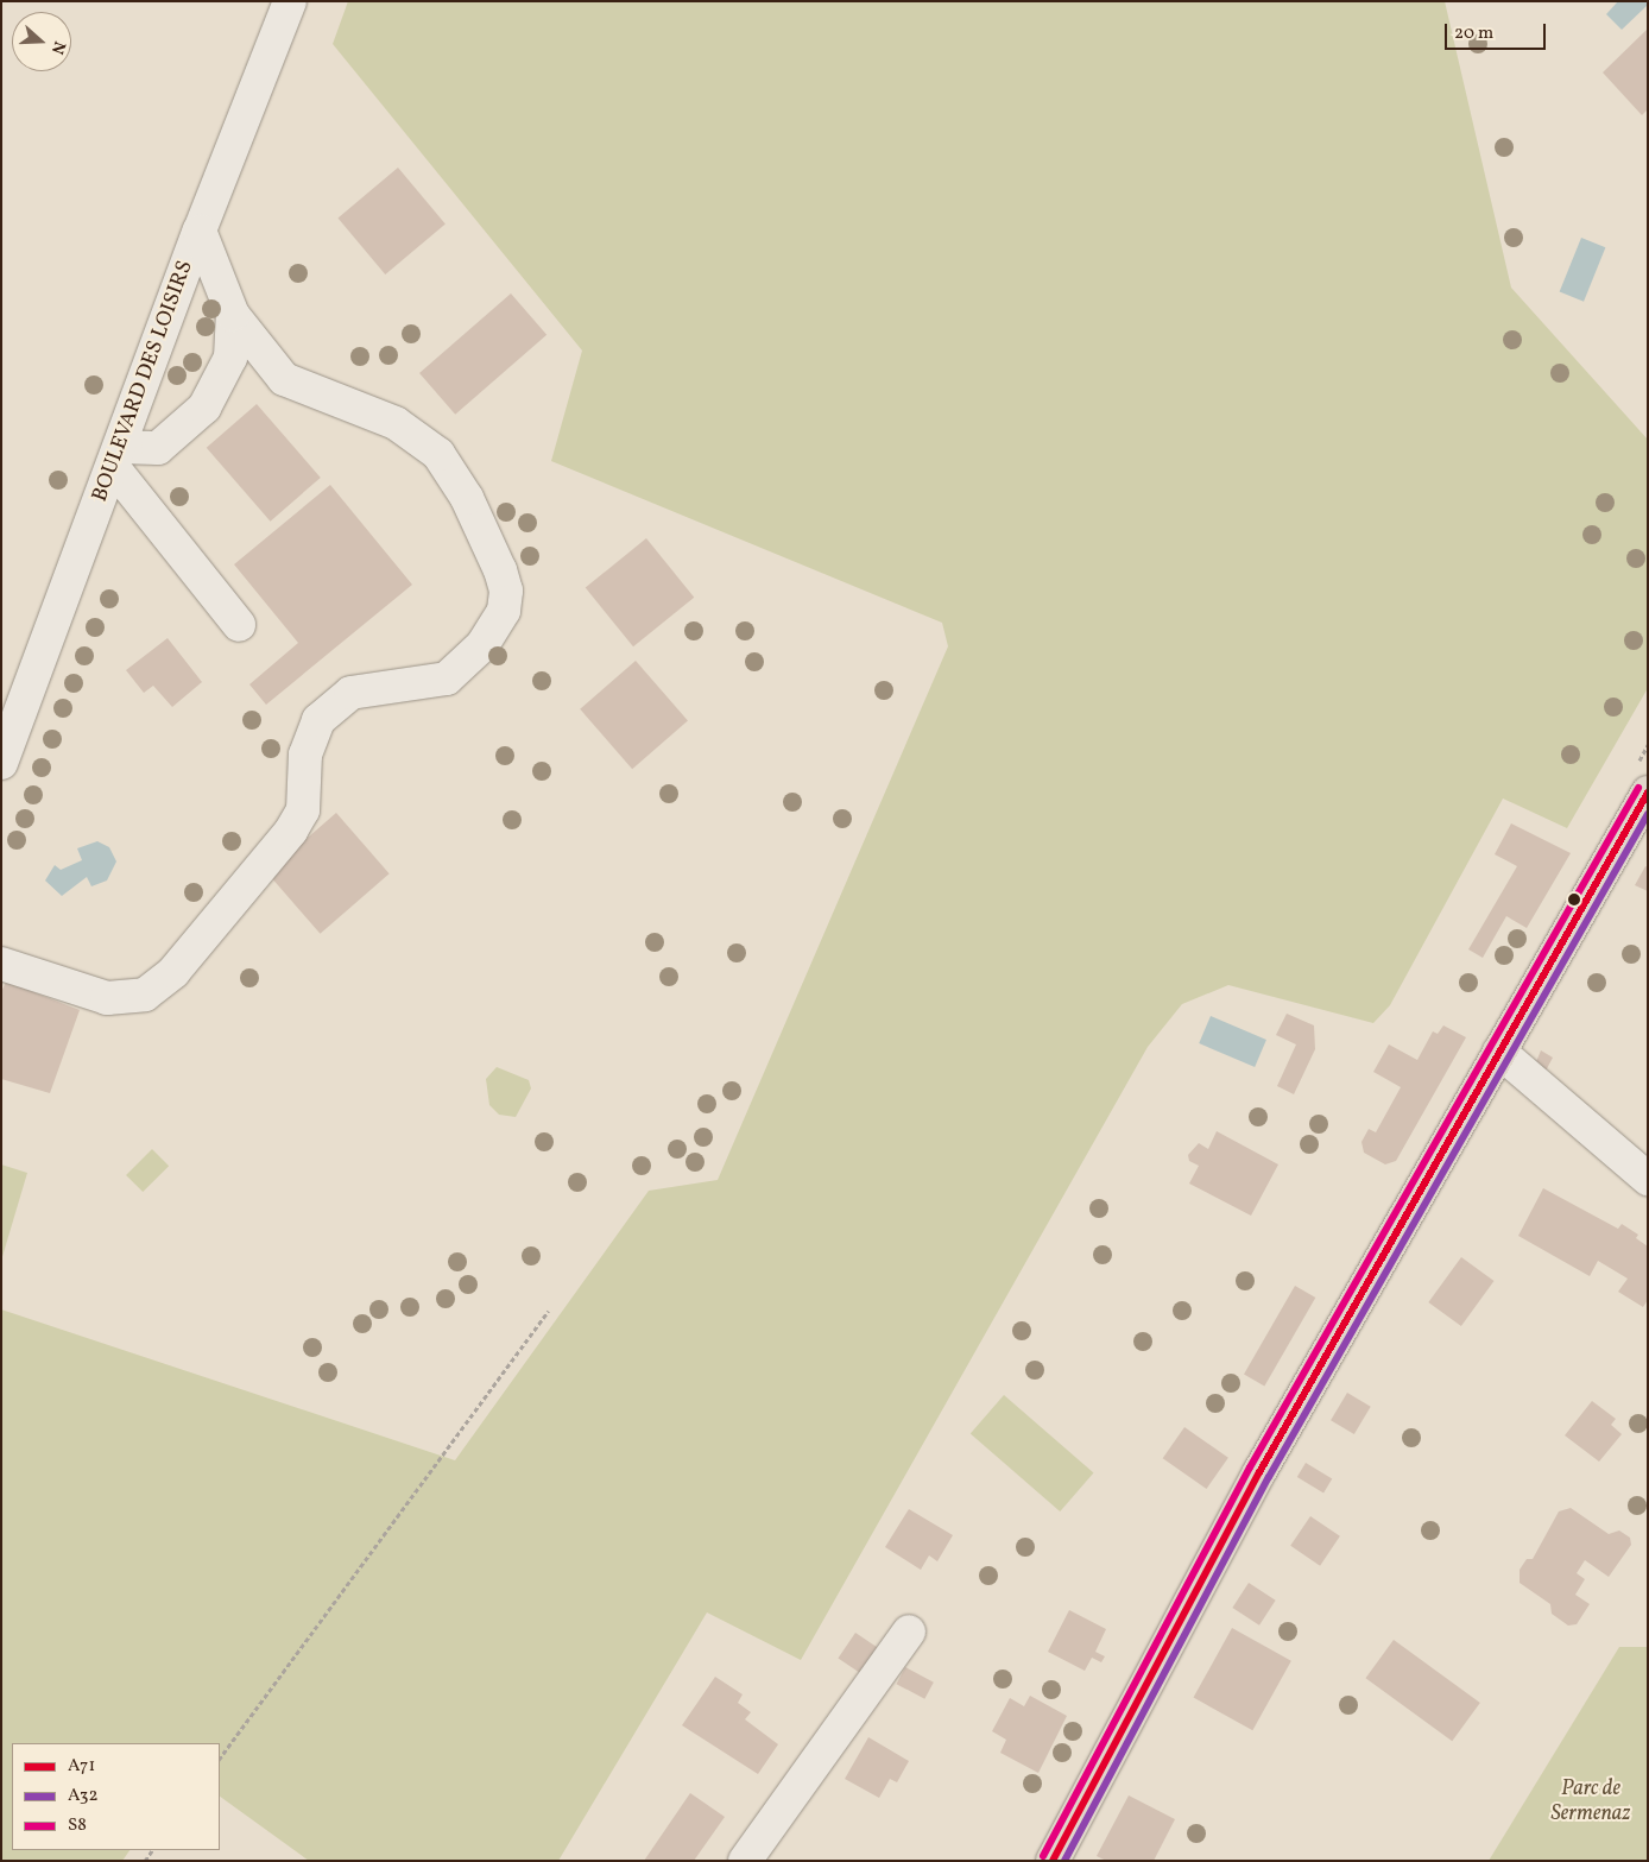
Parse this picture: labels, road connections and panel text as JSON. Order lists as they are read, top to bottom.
{
  "streets": {
    "street": ["BOULEVARD DES LOISIRS"]
  },
  "parks": ["Parc de Sermenaz"],
  "lines": ["transit line S8", "transit line A71", "transit line A32"],
  "legend": ["A71", "A32", "S8"],
  "scale_bar": "20 m",
  "north": "right"
}
